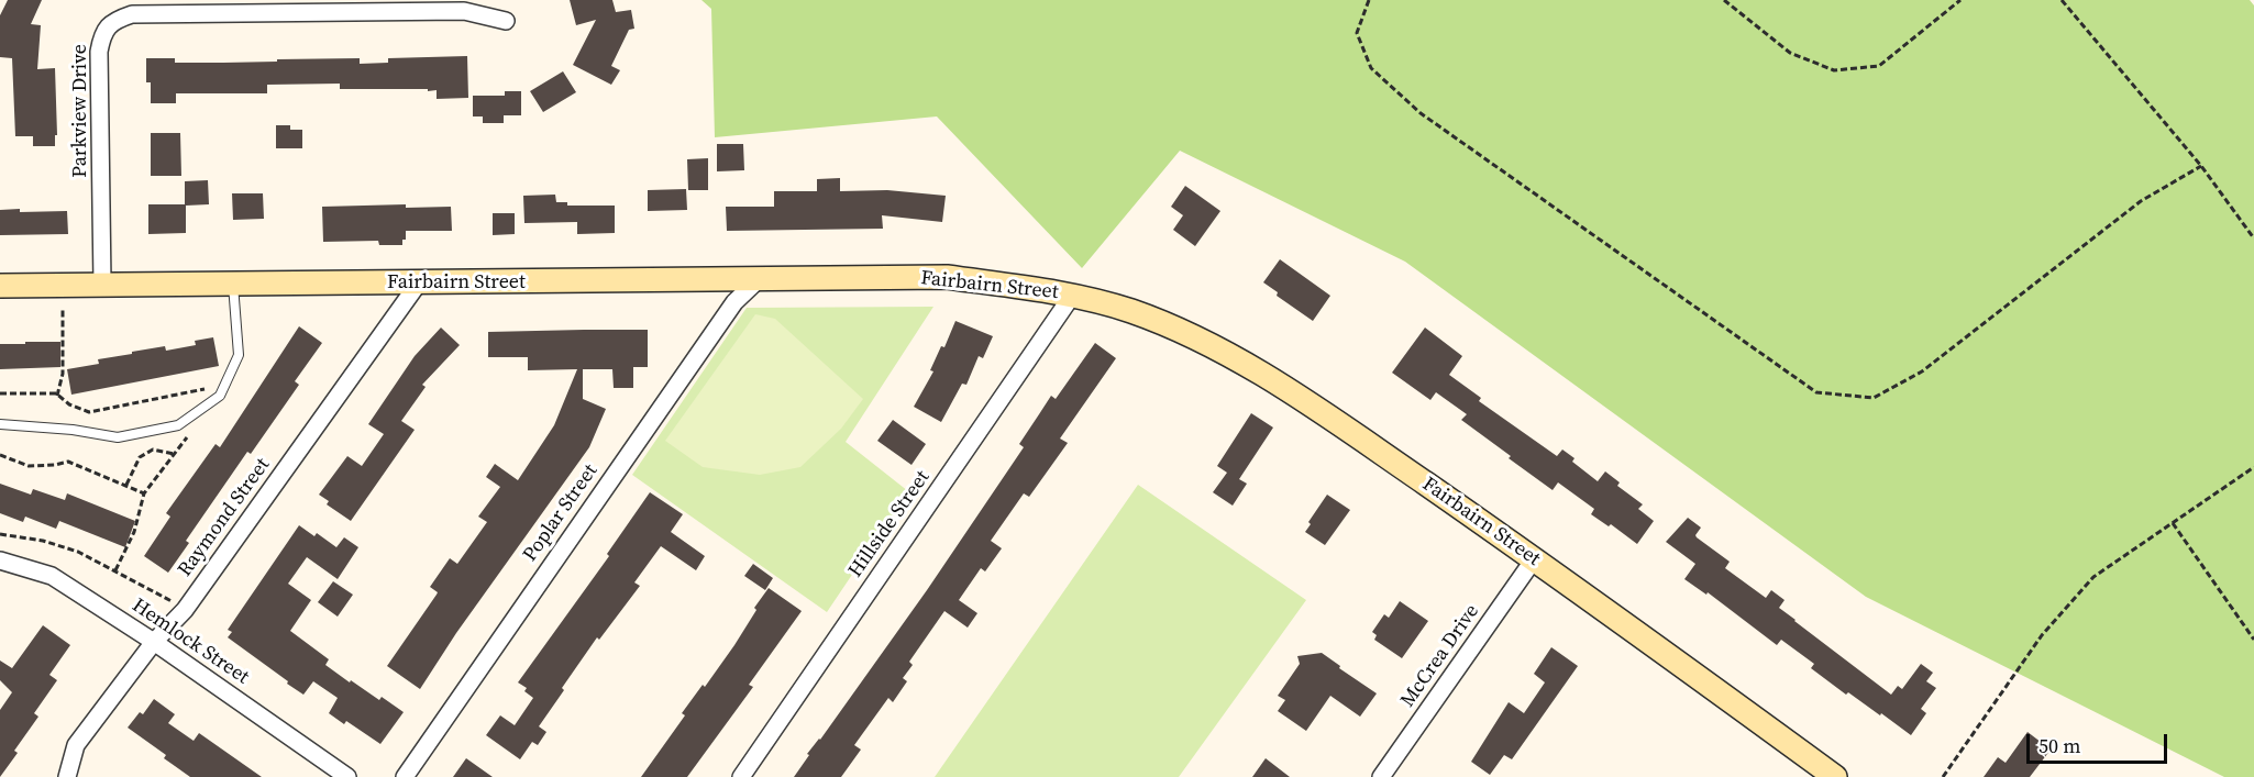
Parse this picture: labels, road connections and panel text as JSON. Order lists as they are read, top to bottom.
{
  "streets": {
    "main road": ["Fairbairn Street"],
    "street": [
      "Parkview Drive",
      "Poplar Street",
      "Raymond Street",
      "Hillside Street",
      "Hemlock Street",
      "McCrea Drive"
    ]
  },
  "crossings": [
    ["Parkview Drive", "Fairbairn Street"],
    ["Fairbairn Street", "Poplar Street"],
    ["Fairbairn Street", "Raymond Street"],
    ["Fairbairn Street", "Hillside Street"],
    ["Fairbairn Street", "McCrea Drive"],
    ["Raymond Street", "Hemlock Street"]
  ],
  "scale_bar": "50 m"
}
